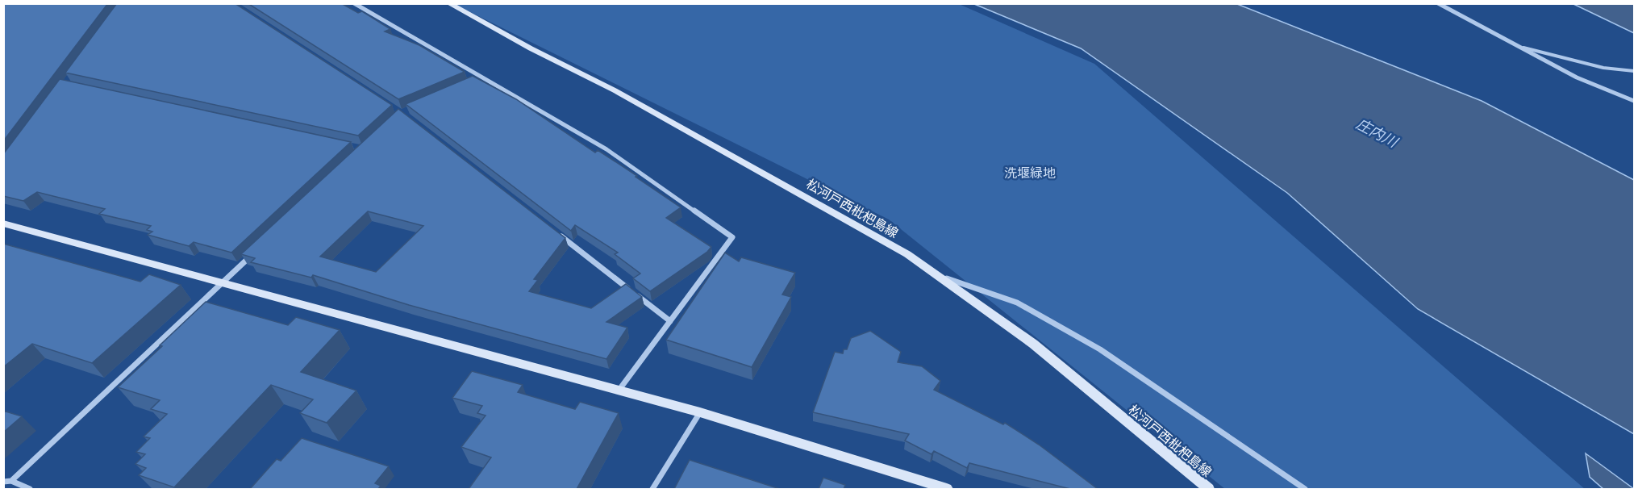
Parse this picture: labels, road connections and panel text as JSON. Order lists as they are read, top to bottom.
{
  "streets": {
    "main road": ["松河戸西枇杷島線"]
  },
  "water": ["庄内川"],
  "parks": ["洗堰緑地"]
}
